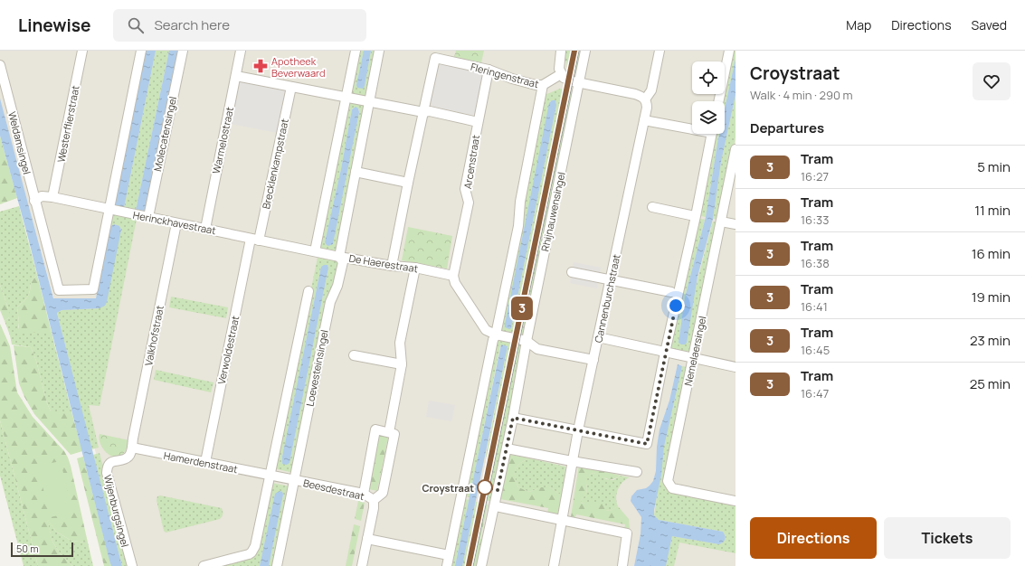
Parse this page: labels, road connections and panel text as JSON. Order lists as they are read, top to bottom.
{
  "streets": {
    "street": [
      "Fleringenstraat",
      "Westerflierstraat",
      "Molecatensingel",
      "Warmelostraat",
      "Weldamsingel",
      "Arcenstraat",
      "Brecklenkampstraat",
      "Rhijnauwensingel",
      "Herinckhavestraat",
      "De Haerestraat",
      "Cannenburchstraat",
      "Valkhofstraat",
      "Verwoldestraat",
      "Nemelaersingel",
      "Loevesteinsingel",
      "Hamerdenstraat",
      "Beesdestraat",
      "Wijenburgsingel"
    ]
  },
  "crossings": [
    ["Fleringenstraat", "Arcenstraat"],
    ["Westerflierstraat", "Herinckhavestraat"],
    ["Molecatensingel", "Herinckhavestraat"],
    ["Warmelostraat", "Herinckhavestraat"],
    ["Weldamsingel", "Herinckhavestraat"],
    ["Arcenstraat", "De Haerestraat"],
    ["Brecklenkampstraat", "Herinckhavestraat"],
    ["Brecklenkampstraat", "Verwoldestraat"],
    ["Herinckhavestraat", "De Haerestraat"],
    ["Herinckhavestraat", "Valkhofstraat"],
    ["Herinckhavestraat", "Verwoldestraat"],
    ["De Haerestraat", "Loevesteinsingel"],
    ["Valkhofstraat", "Hamerdenstraat"],
    ["Valkhofstraat", "Wijenburgsingel"],
    ["Verwoldestraat", "Hamerdenstraat"],
    ["Loevesteinsingel", "Beesdestraat"],
    ["Hamerdenstraat", "Beesdestraat"],
    ["Hamerdenstraat", "Wijenburgsingel"]
  ],
  "places": {
    "pharmacy": ["Apotheek Beverwaard"],
    "other": ["Croystraat"]
  },
  "lines": ["tram line 3"],
  "scale_bar": "50 m",
  "page": {
    "header": "Linewise",
    "search": "Search here",
    "nav": ["Map", "Directions", "Saved"],
    "on_map": "3",
    "heading": [
      ["Croystraat", "Walk · 4 min · 290 m"],
      "Departures"
    ],
    "list": [
      {
        "mark": "3",
        "name": "Tram",
        "note": "16:27",
        "value": "5 min"
      },
      {
        "mark": "3",
        "name": "Tram",
        "note": "16:33",
        "value": "11 min"
      },
      {
        "mark": "3",
        "name": "Tram",
        "note": "16:38",
        "value": "16 min"
      },
      {
        "mark": "3",
        "name": "Tram",
        "note": "16:41",
        "value": "19 min"
      },
      {
        "mark": "3",
        "name": "Tram",
        "note": "16:45",
        "value": "23 min"
      },
      {
        "mark": "3",
        "name": "Tram",
        "note": "16:47",
        "value": "25 min"
      }
    ],
    "buttons": ["Directions", "Tickets"],
    "scale": "50 m"
  }
}
